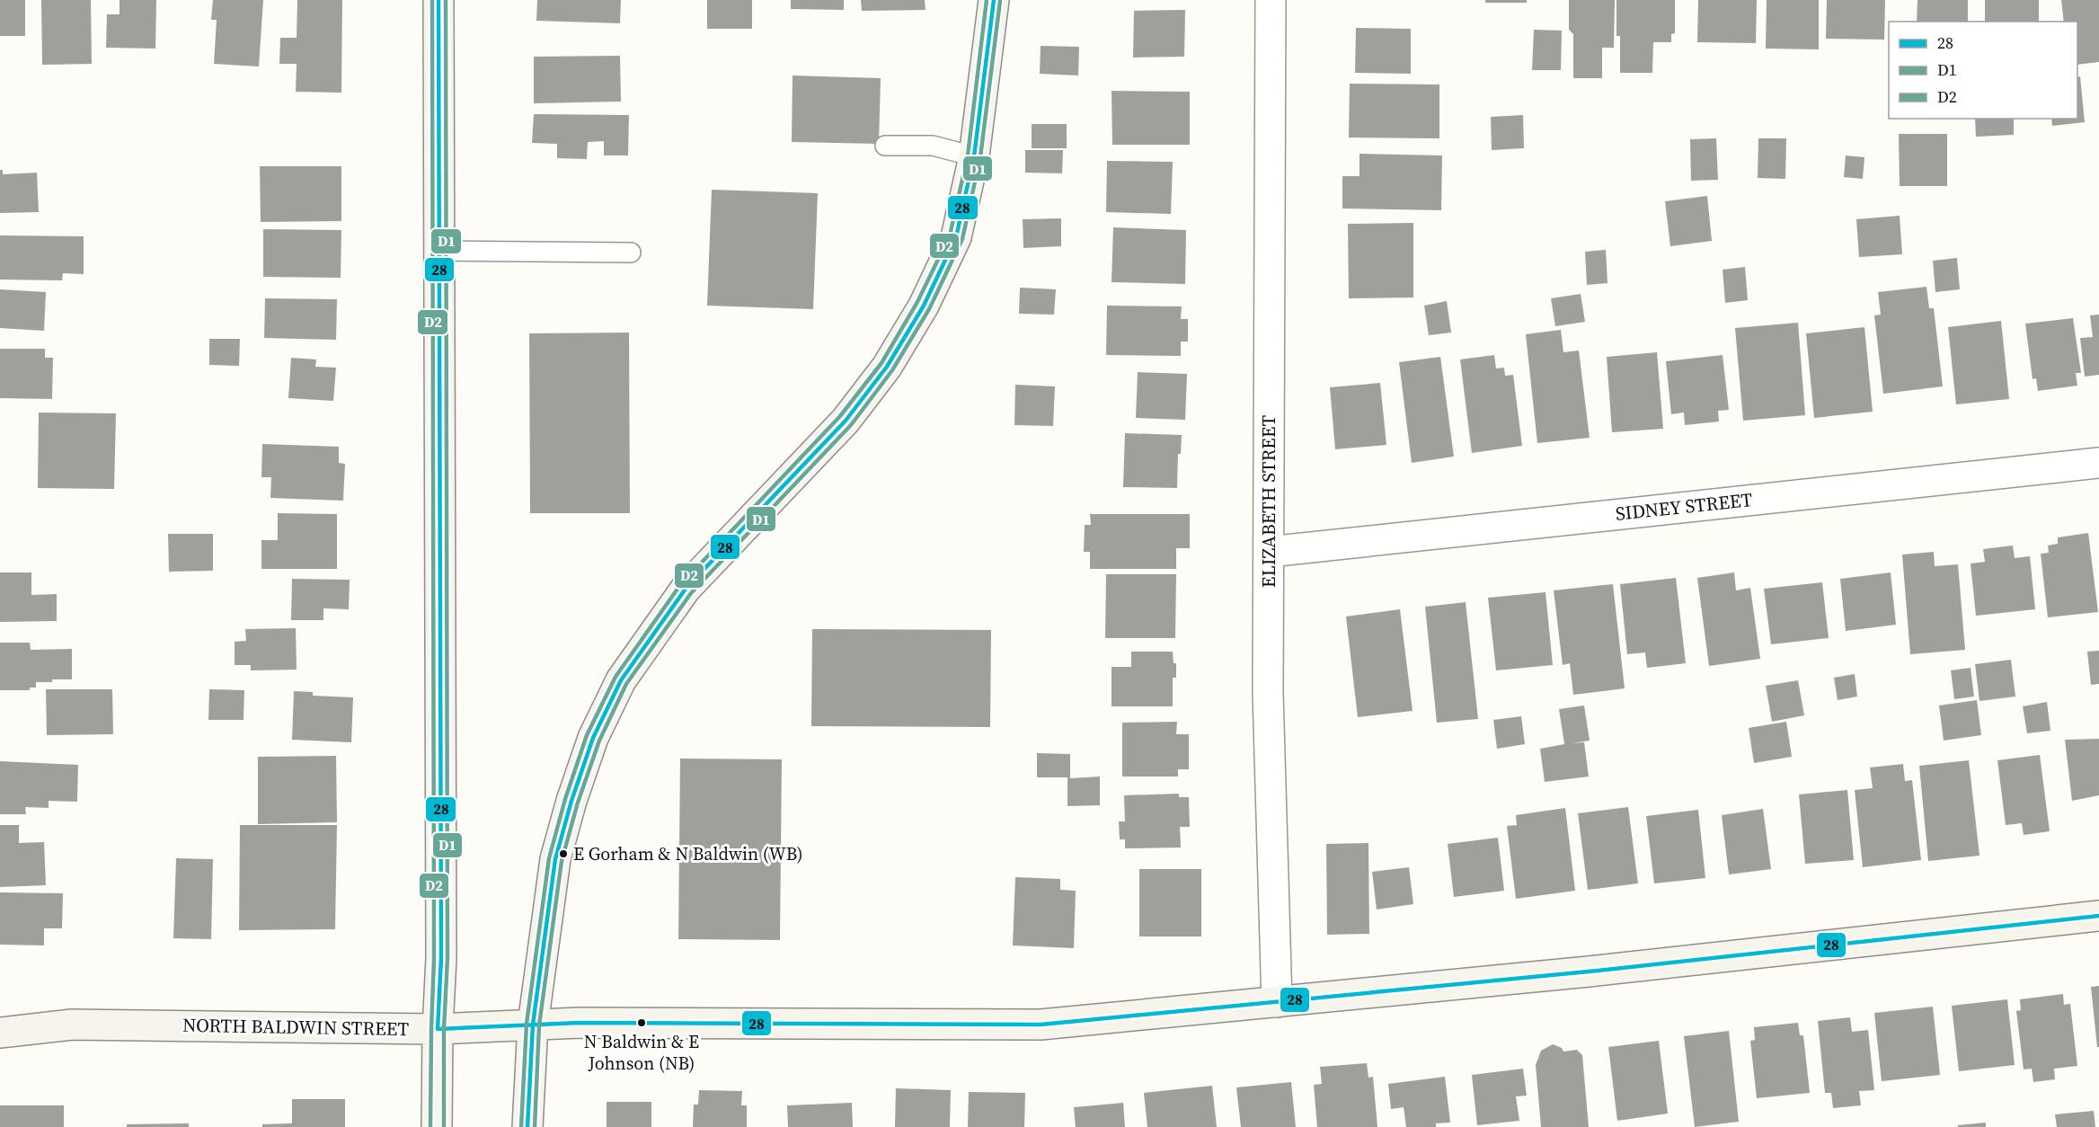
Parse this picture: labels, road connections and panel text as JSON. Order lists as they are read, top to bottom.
{
  "streets": {
    "main road": ["NORTH BALDWIN STREET"],
    "street": ["ELIZABETH STREET", "SIDNEY STREET"]
  },
  "crossings": [
    ["ELIZABETH STREET", "SIDNEY STREET"],
    ["ELIZABETH STREET", "NORTH BALDWIN STREET"]
  ],
  "places": ["E Gorham & N Baldwin (WB)", "N Baldwin & E Johnson (NB)"],
  "lines": ["transit line 28", "transit line D1", "transit line D2"],
  "legend": ["28", "D1", "D2"]
}
